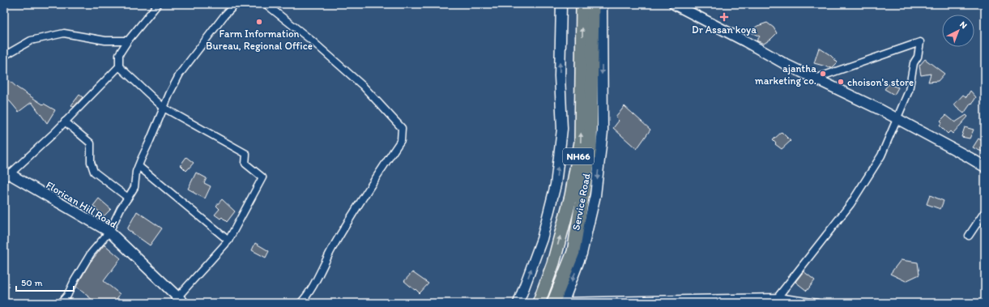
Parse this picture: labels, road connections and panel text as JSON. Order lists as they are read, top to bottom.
{
  "streets": {
    "highway": ["NH66"],
    "street": ["Service Road", "Florican Hill Road"]
  },
  "crossings": [
    ["NH66", "Service Road"]
  ],
  "places": {
    "health": ["Dr Assan koya"],
    "other": ["Farm Information Bureau, Regional Office", "ajantha marketing co.", "choison's store"]
  },
  "scale_bar": "50 m",
  "north": "top right"
}
